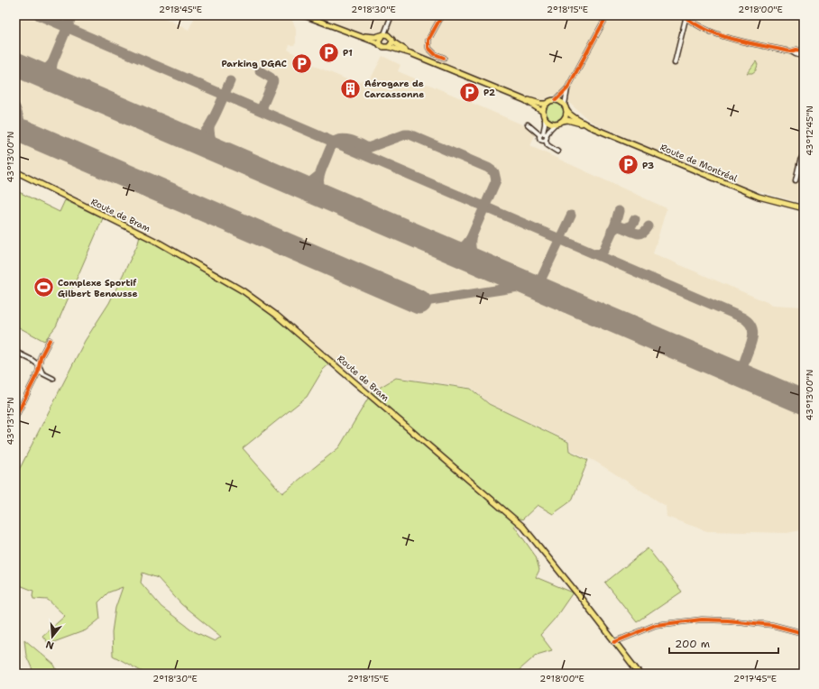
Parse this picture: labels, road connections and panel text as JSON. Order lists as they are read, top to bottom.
{
  "streets": {
    "main road": ["Route de Montréal", "Route de Bram"]
  },
  "places": {
    "parking": [
      "P1",
      "Parking DGAC",
      "P2",
      "P3"
    ],
    "building": ["Aérogare de Carcassonne"],
    "sports": ["Complexe Sportif Gilbert Benausse"]
  },
  "scale_bar": "200 m",
  "north": "bottom",
  "coordinates": [
    "2°18'45\"E",
    "2°18'30\"E",
    "2°18'15\"E",
    "2°18'00\"E",
    "43°12'45\"N",
    "43°13'00\"N",
    "43°13'15\"N",
    "2°17'45\"E"
  ]
}
